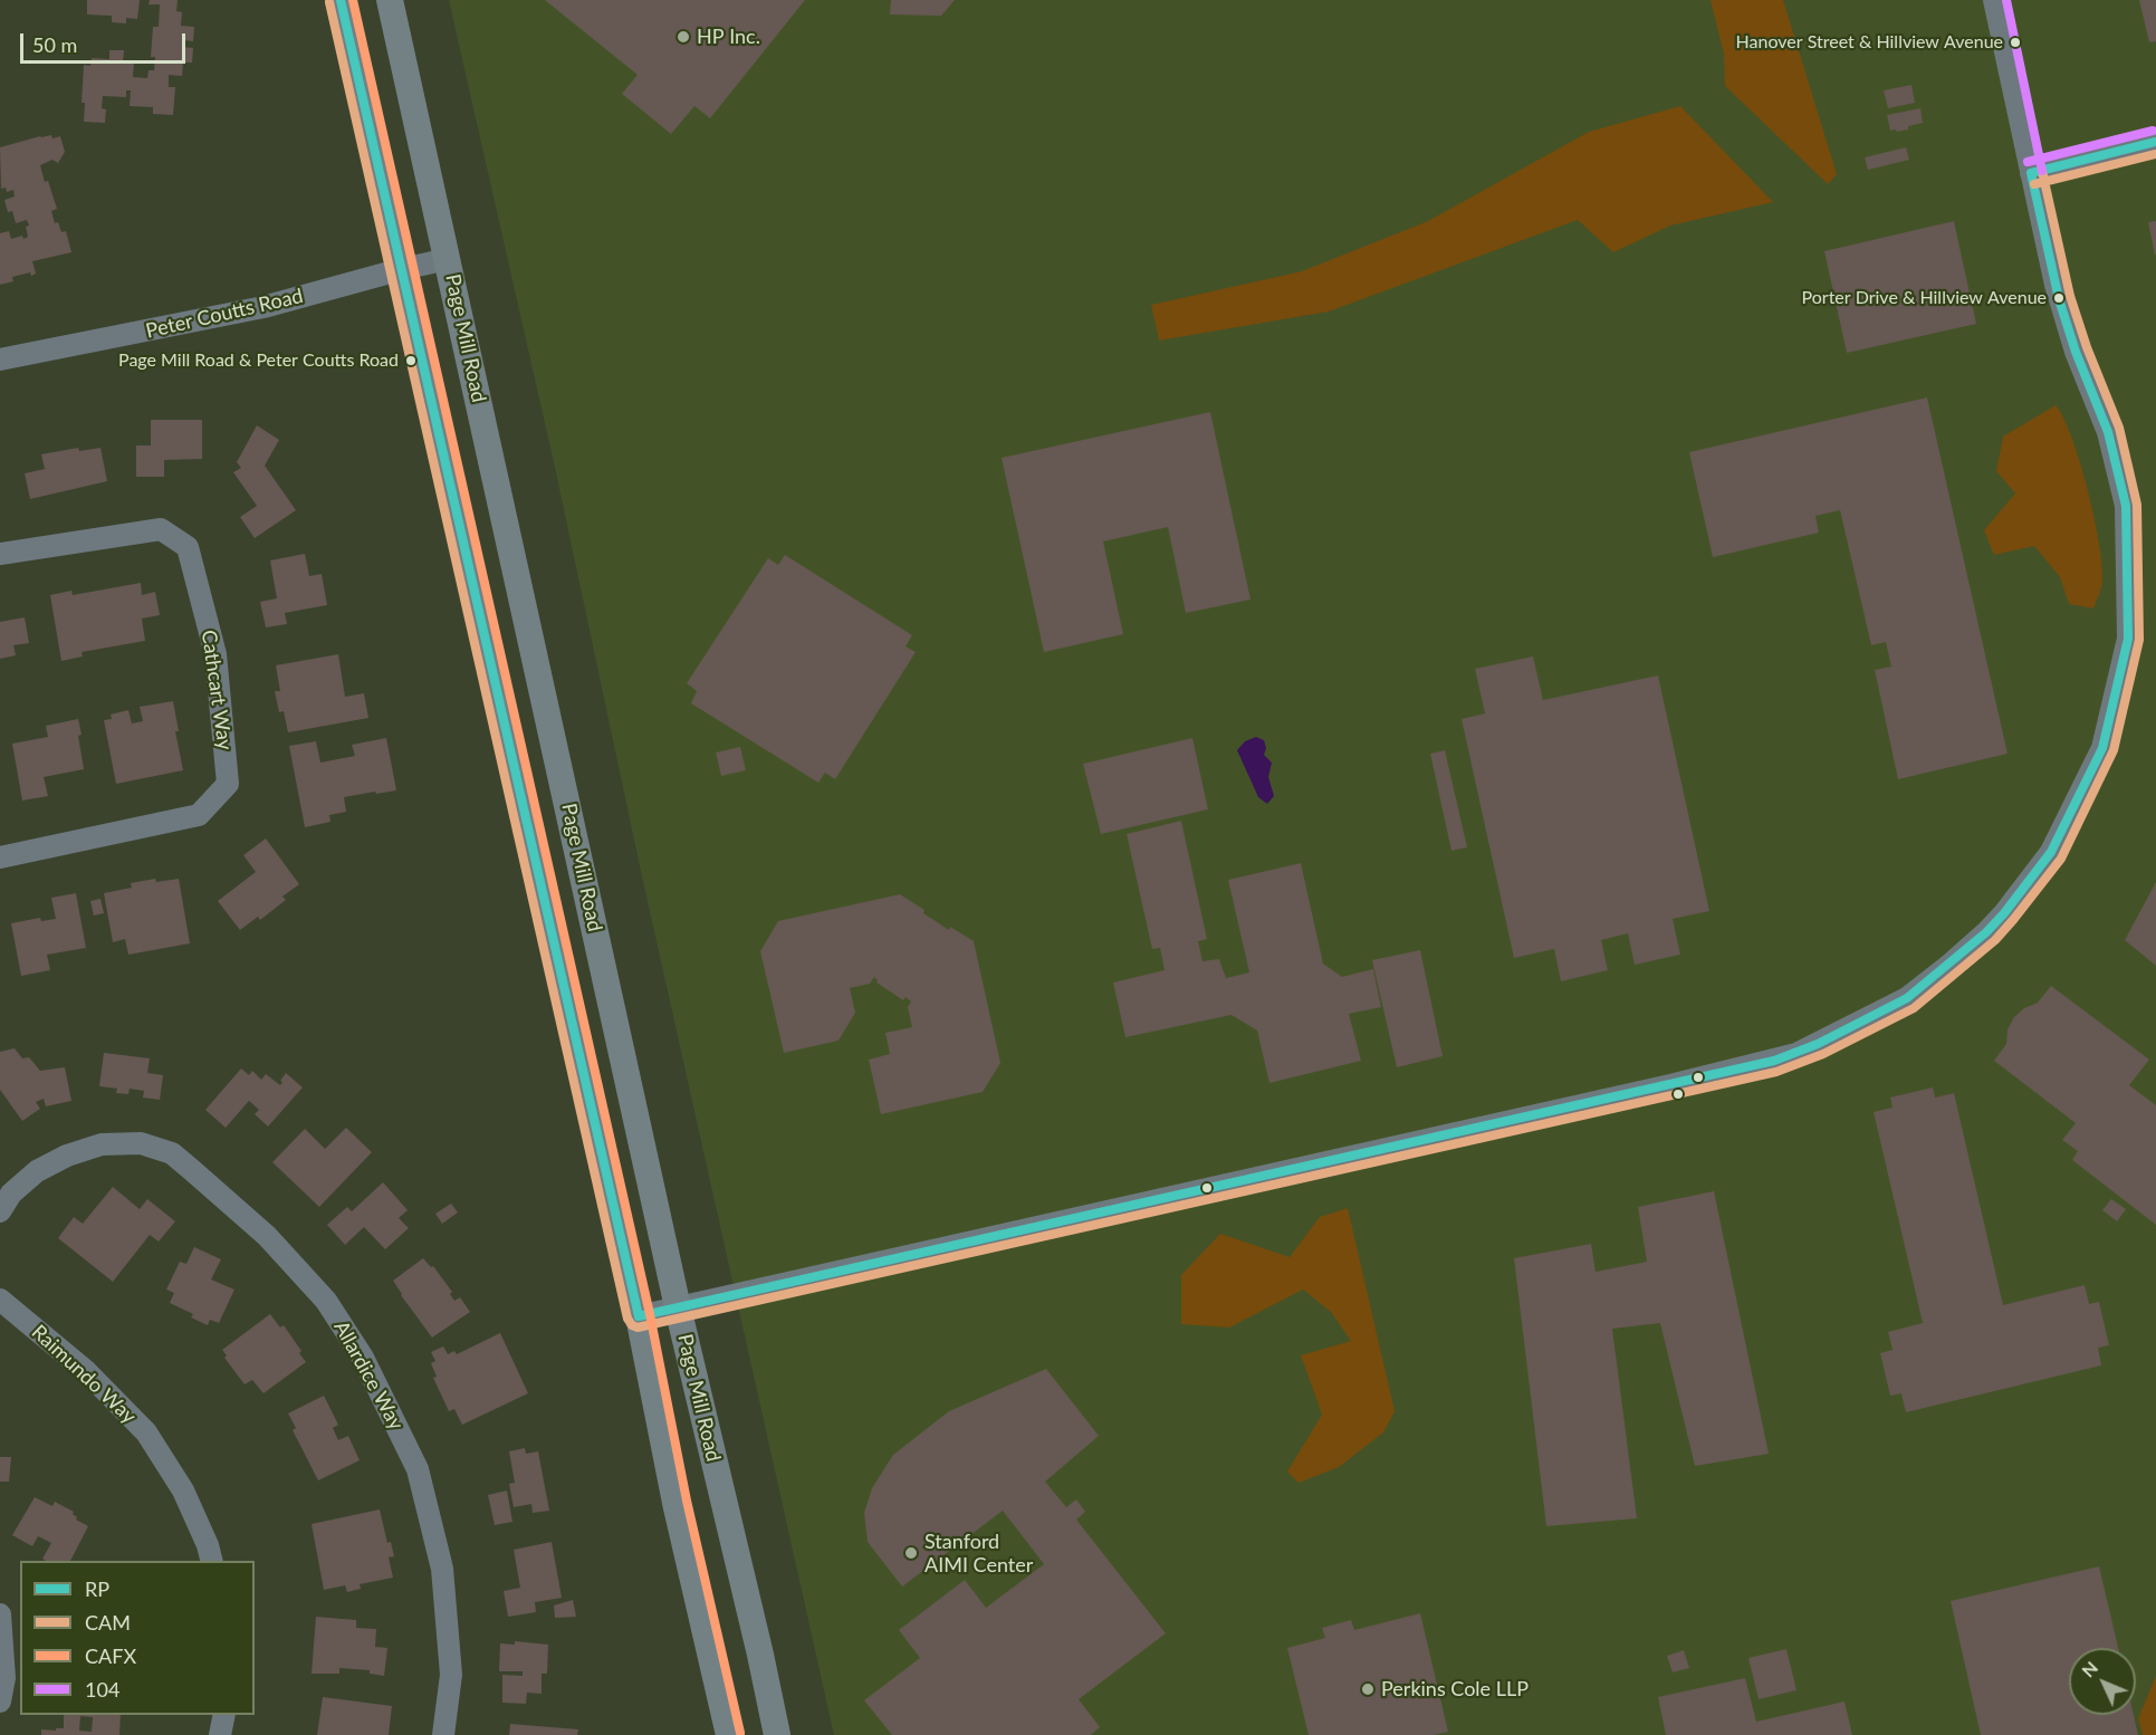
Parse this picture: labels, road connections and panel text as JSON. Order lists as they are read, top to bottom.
{
  "streets": {
    "main road": ["Page Mill Road"],
    "street": [
      "Peter Coutts Road",
      "Cathcart Way",
      "Raimundo Way",
      "Allardice Way"
    ]
  },
  "crossings": [
    ["Peter Coutts Road", "Page Mill Road"]
  ],
  "places": [
    "HP Inc.",
    "Hanover Street & Hillview Avenue",
    "Porter Drive & Hillview Avenue",
    "Page Mill Road & Peter Coutts Road",
    "Stanford AIMI Center",
    "Perkins Cole LLP"
  ],
  "lines": [
    "transit line RP",
    "transit line CAFX",
    "transit line 104",
    "transit line CAM"
  ],
  "legend": [
    "RP",
    "CAM",
    "CAFX",
    "104"
  ],
  "scale_bar": "50 m",
  "north": "top left"
}
